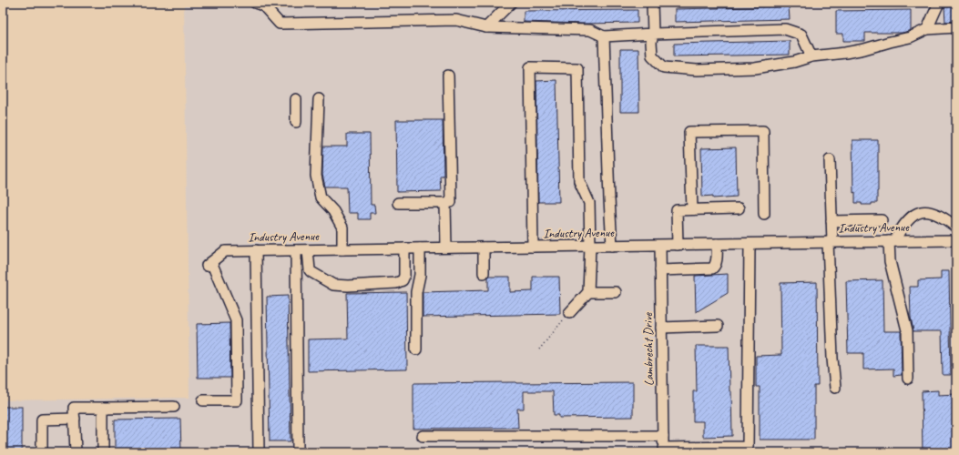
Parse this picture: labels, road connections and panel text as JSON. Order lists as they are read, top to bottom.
{
  "streets": {
    "street": ["Industry Avenue", "Lambrecht Drive"]
  },
  "crossings": [
    ["Industry Avenue", "Lambrecht Drive"]
  ]
}
